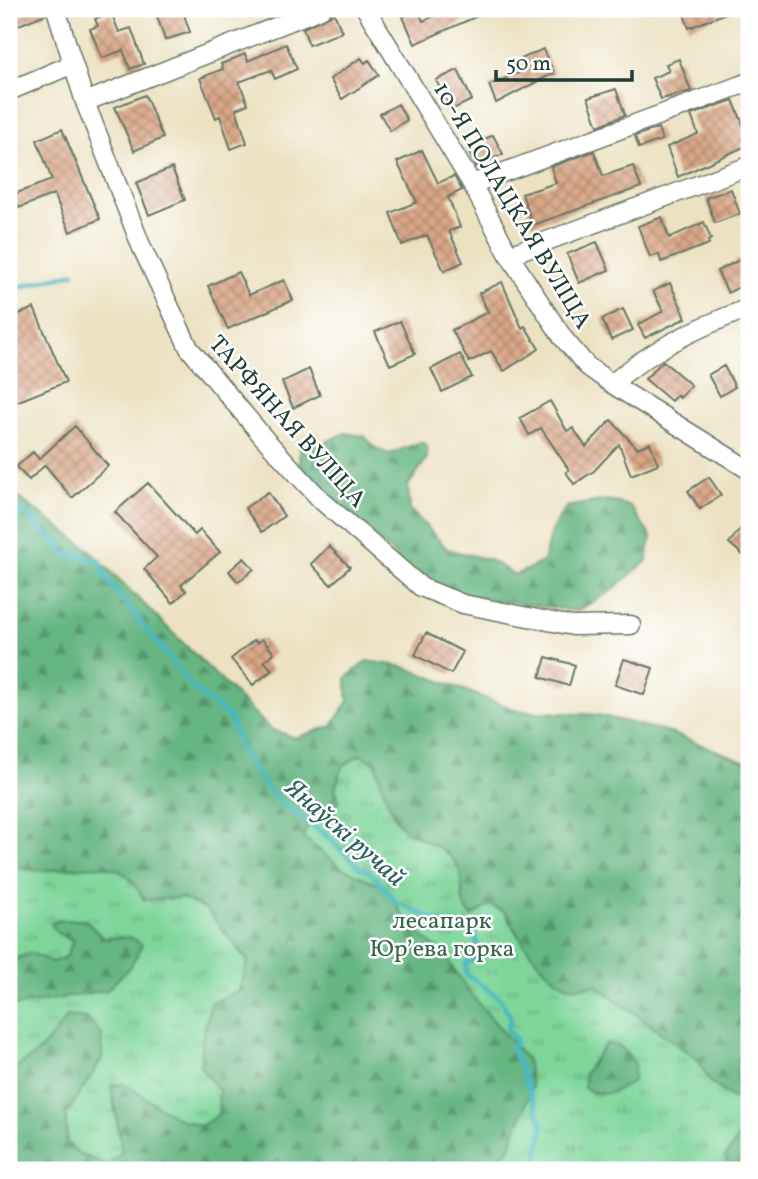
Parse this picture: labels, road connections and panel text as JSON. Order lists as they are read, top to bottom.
{
  "streets": {
    "street": ["10-Я ПОЛАЦКАЯ ВУЛІЦА", "ТАРФЯНАЯ ВУЛІЦА"]
  },
  "water": ["Янаўскі ручай"],
  "parks": ["лесапарк Юрʼева горка"],
  "scale_bar": "50 m"
}
